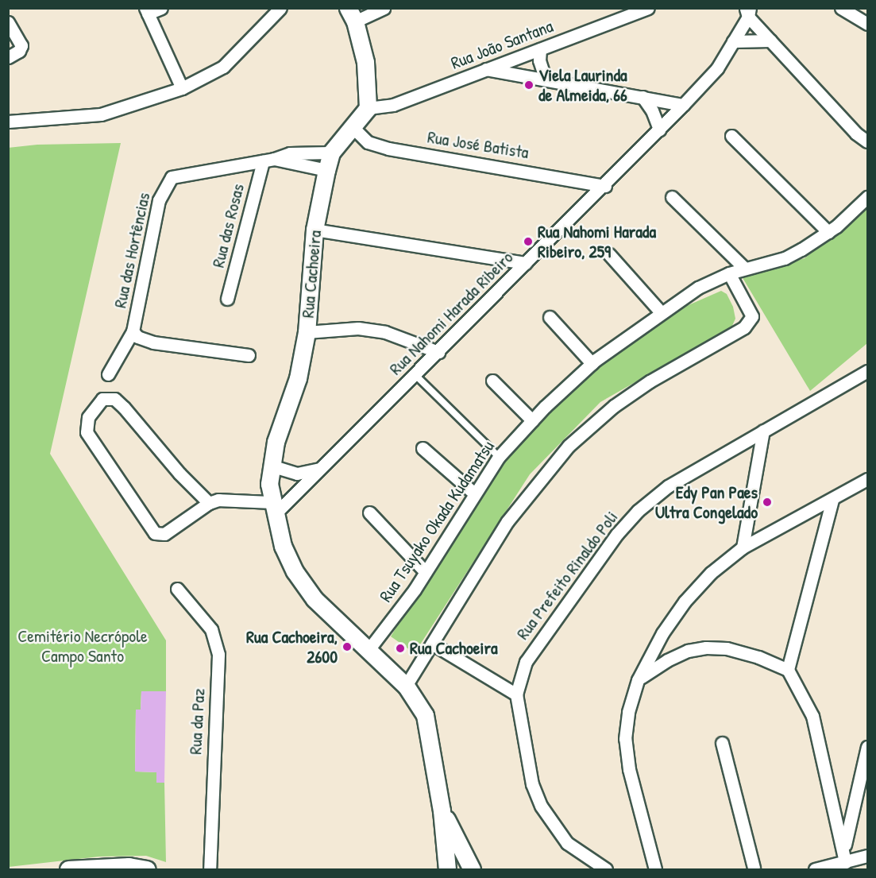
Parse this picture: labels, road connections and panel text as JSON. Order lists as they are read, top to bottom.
{
  "streets": {
    "main road": ["Rua Cachoeira"],
    "street": [
      "Rua João Santana",
      "Rua José Batista",
      "Rua das Rosas",
      "Rua das Hortências",
      "Rua Nahomi Harada Ribeiro",
      "Rua Tsuyako Okada Kudamatsu",
      "Rua Prefeito Rinaldo Poli",
      "Rua da Paz"
    ]
  },
  "crossings": [
    ["Rua João Santana", "Rua Cachoeira"],
    ["Rua José Batista", "Rua Cachoeira"],
    ["Rua José Batista", "Rua Nahomi Harada Ribeiro"],
    ["Rua das Rosas", "Rua das Hortências"],
    ["Rua das Hortências", "Rua Cachoeira"],
    ["Rua Cachoeira", "Rua Nahomi Harada Ribeiro"],
    ["Rua Cachoeira", "Rua Tsuyako Okada Kudamatsu"]
  ],
  "parks": ["Cemitério Necrópole Campo Santo"],
  "places": [
    "Viela Laurinda de Almeida, 66",
    "Rua Nahomi Harada Ribeiro, 259",
    "Edy Pan Paes Ultra Congelado",
    "Rua Cachoeira, 2600",
    "Rua Cachoeira"
  ]
}
